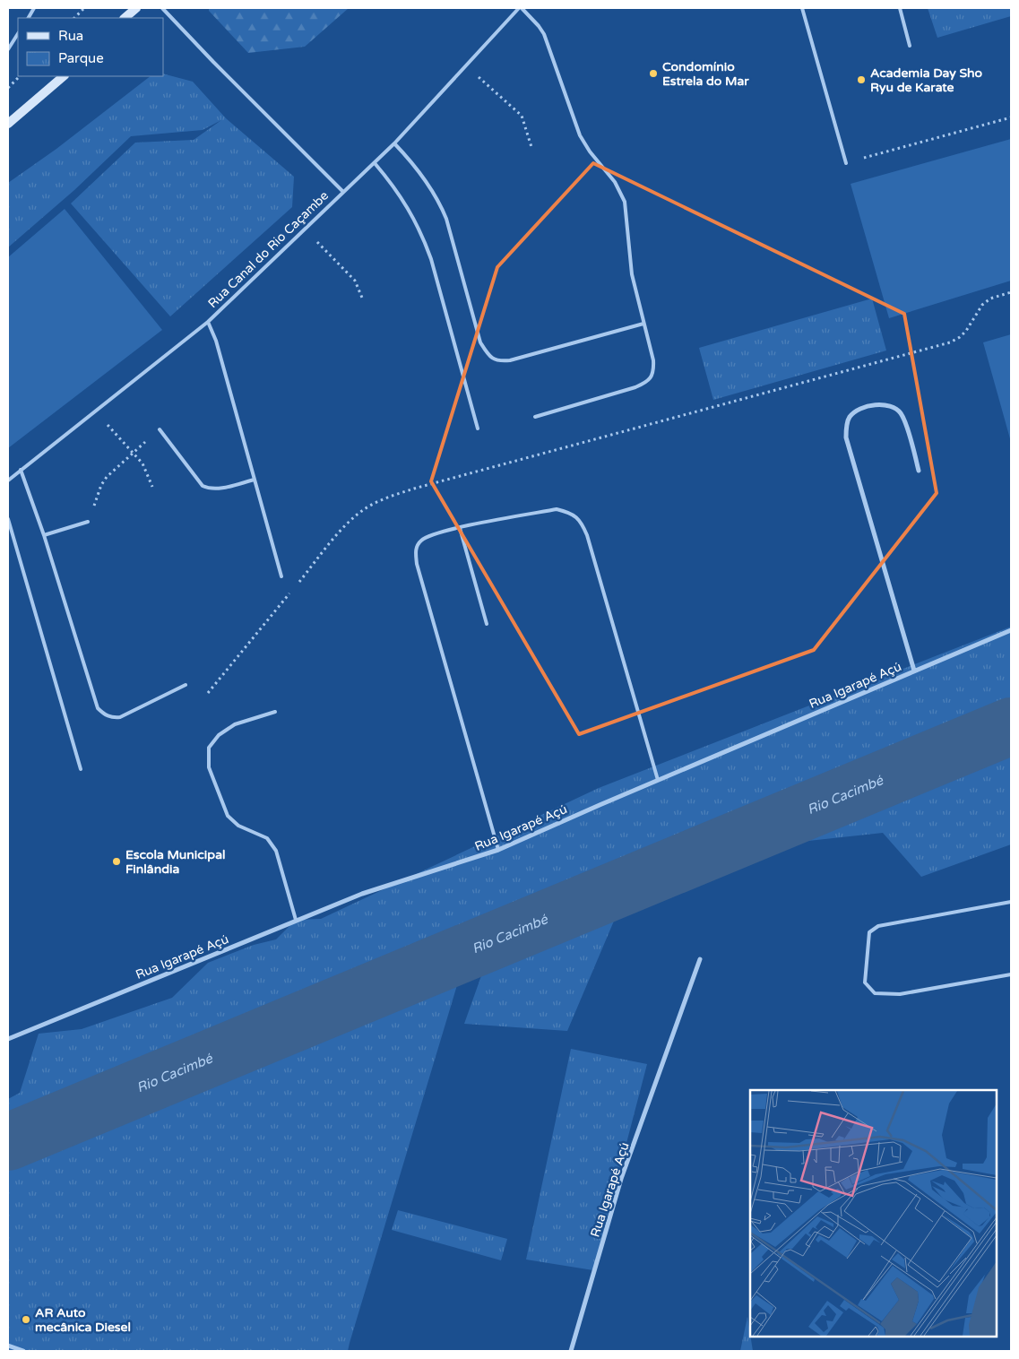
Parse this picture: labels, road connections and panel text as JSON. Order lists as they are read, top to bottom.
{
  "streets": {
    "street": ["Rua Igarapé Açú"],
    "lane": ["Rua Canal do Rio Caçambe"]
  },
  "water": ["Rio Cacimbé"],
  "places": [
    "Condomínio Estrela do Mar",
    "Academia Day Sho Ryu de Karate",
    "Escola Municipal Finlândia",
    "AR Auto mecânica Diesel"
  ],
  "legend": ["Rua", "Parque"]
}
